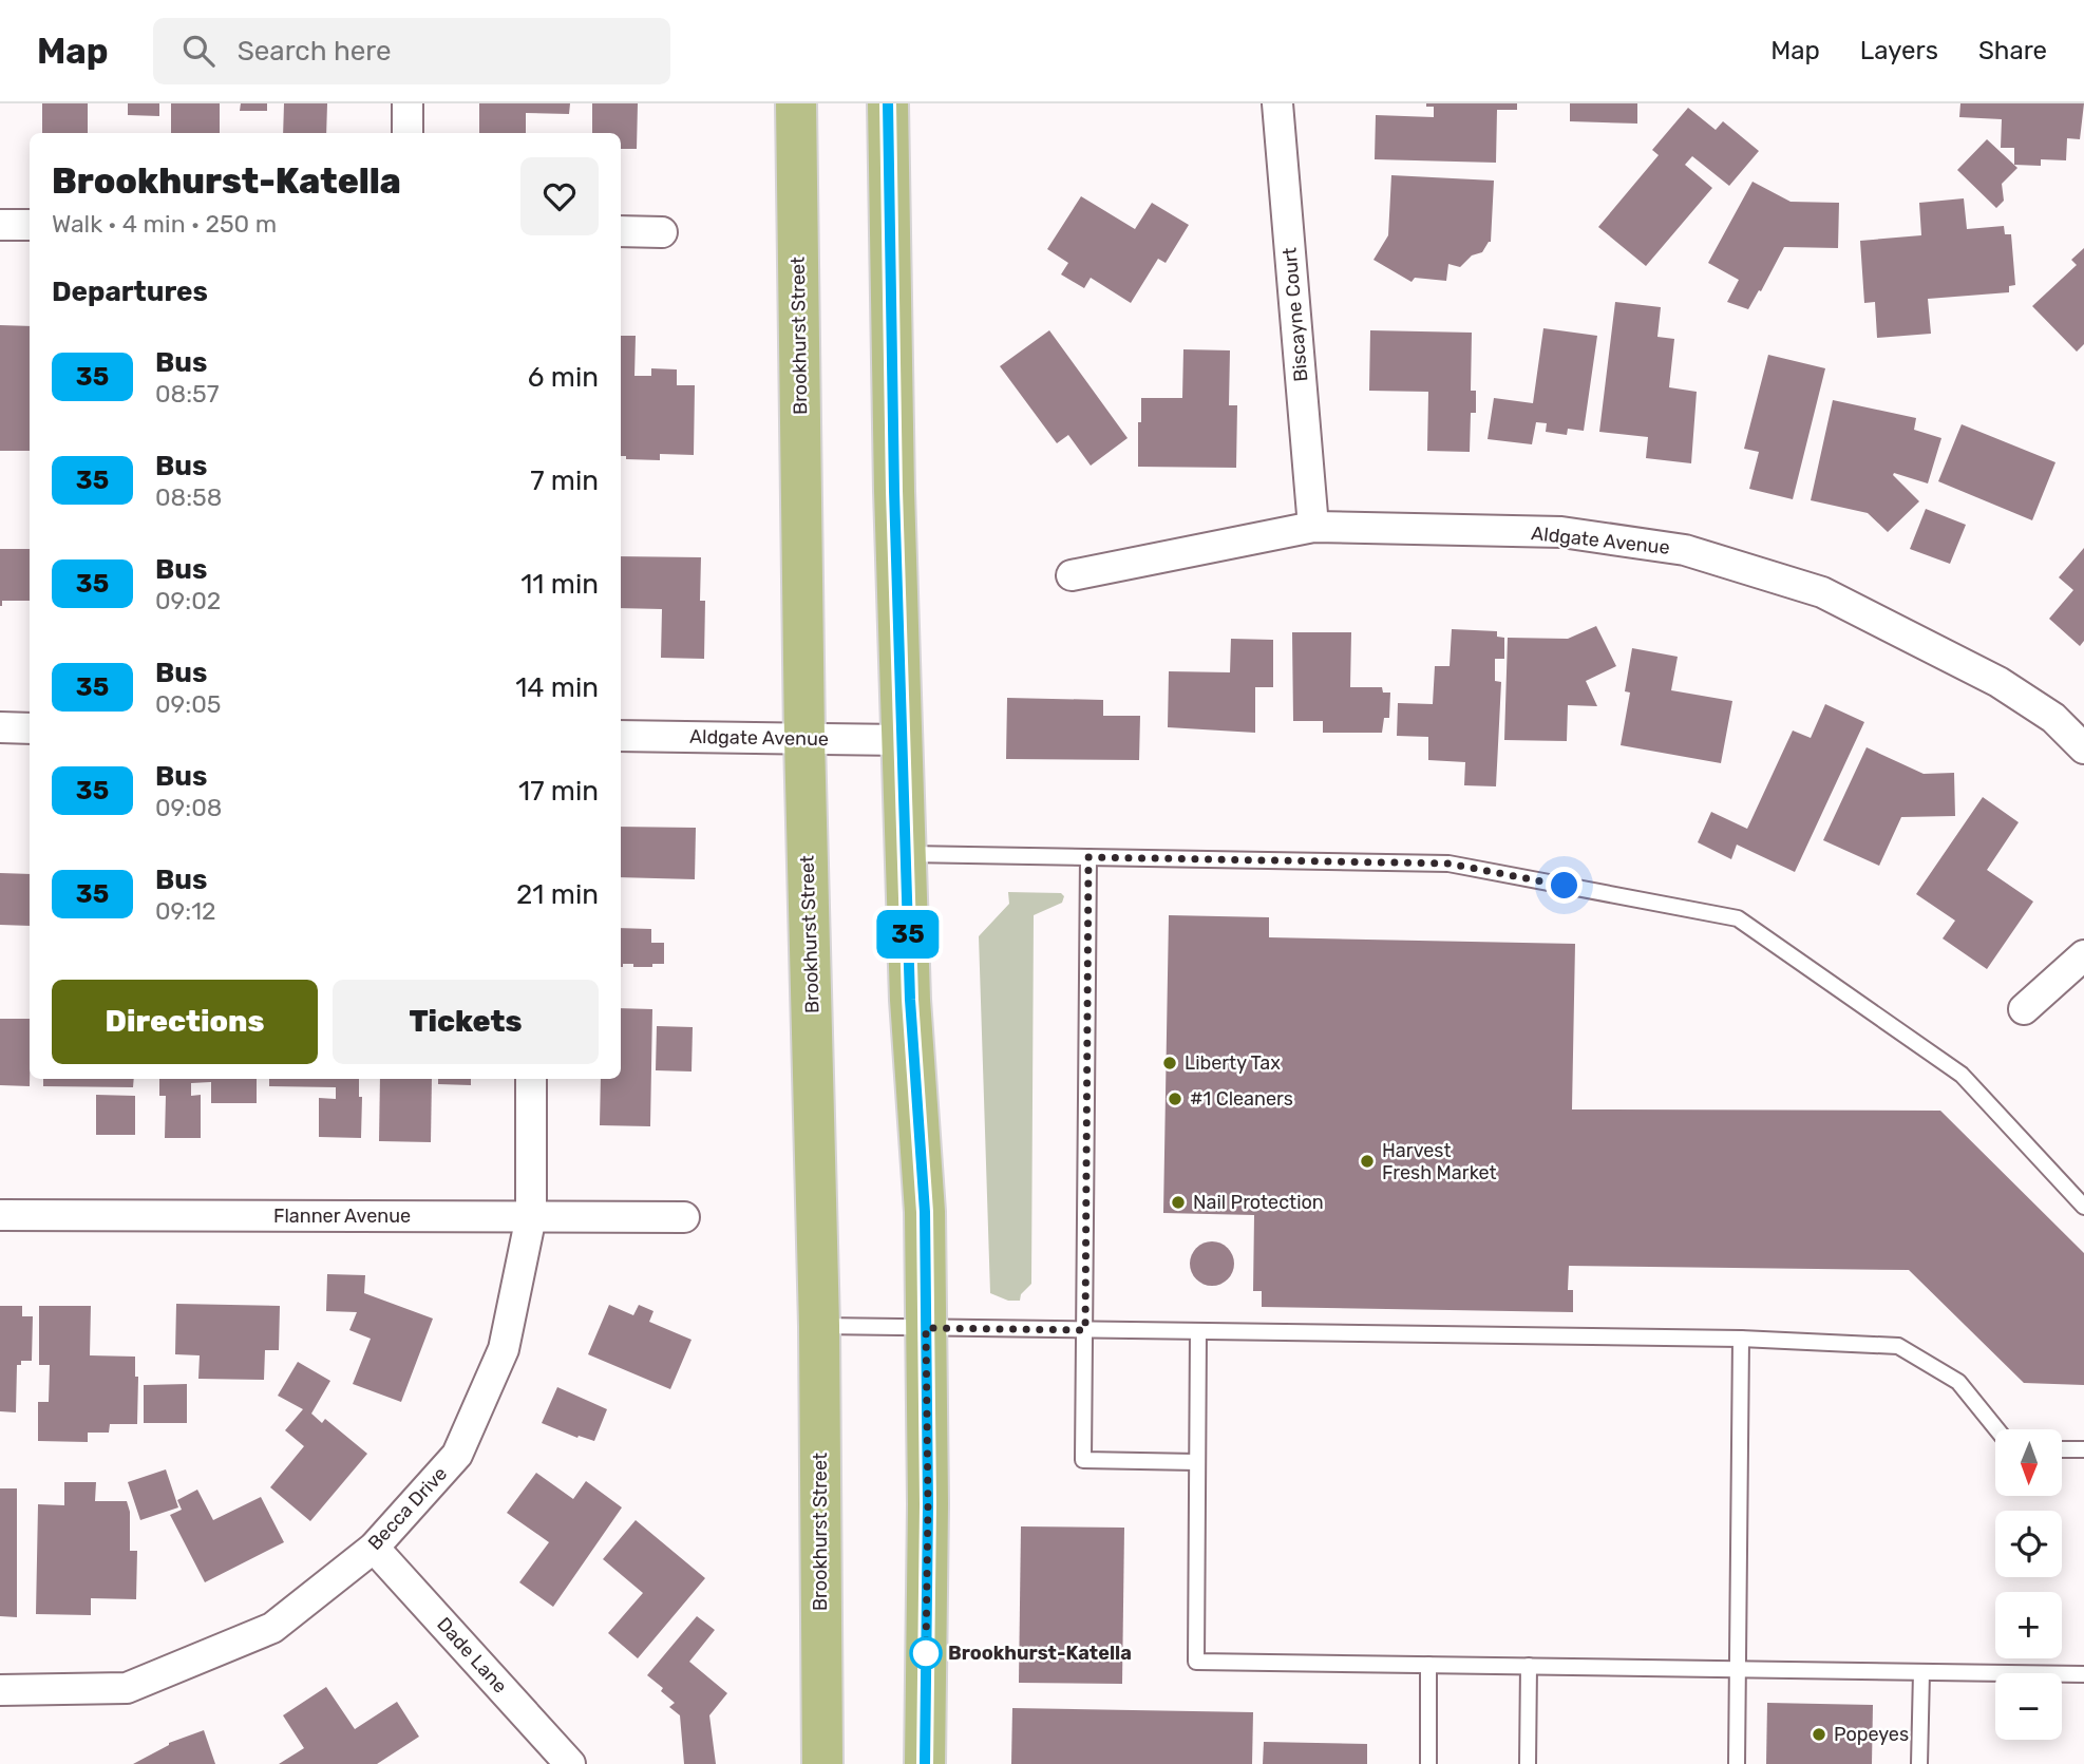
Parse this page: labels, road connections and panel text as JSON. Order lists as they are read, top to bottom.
{
  "streets": {
    "main road": ["Brookhurst Street"],
    "street": [
      "Biscayne Court",
      "Aldgate Avenue",
      "Flanner Avenue",
      "Becca Drive",
      "Dade Lane"
    ]
  },
  "crossings": [
    ["Biscayne Court", "Aldgate Avenue"],
    ["Brookhurst Street", "Aldgate Avenue"],
    ["Flanner Avenue", "Becca Drive"],
    ["Becca Drive", "Dade Lane"]
  ],
  "places": [
    "Liberty Tax",
    "#1 Cleaners",
    "Harvest Fresh Market",
    "Nail Protection",
    "Brookhurst-Katella",
    "Popeyes"
  ],
  "lines": ["bus line 35"],
  "north": "bottom",
  "page": {
    "header": "Map",
    "search": "Search here",
    "nav": ["Map", "Layers", "Share"],
    "on_map": "35",
    "heading": [
      ["Brookhurst-Katella", "Walk · 4 min · 250 m"],
      "Departures"
    ],
    "list": [
      {
        "mark": "35",
        "name": "Bus",
        "note": "08:57",
        "value": "6 min"
      },
      {
        "mark": "35",
        "name": "Bus",
        "note": "08:58",
        "value": "7 min"
      },
      {
        "mark": "35",
        "name": "Bus",
        "note": "09:02",
        "value": "11 min"
      },
      {
        "mark": "35",
        "name": "Bus",
        "note": "09:05",
        "value": "14 min"
      },
      {
        "mark": "35",
        "name": "Bus",
        "note": "09:08",
        "value": "17 min"
      },
      {
        "mark": "35",
        "name": "Bus",
        "note": "09:12",
        "value": "21 min"
      }
    ],
    "buttons": ["Directions", "Tickets"],
    "map_buttons": ["+", "−"]
  }
}
